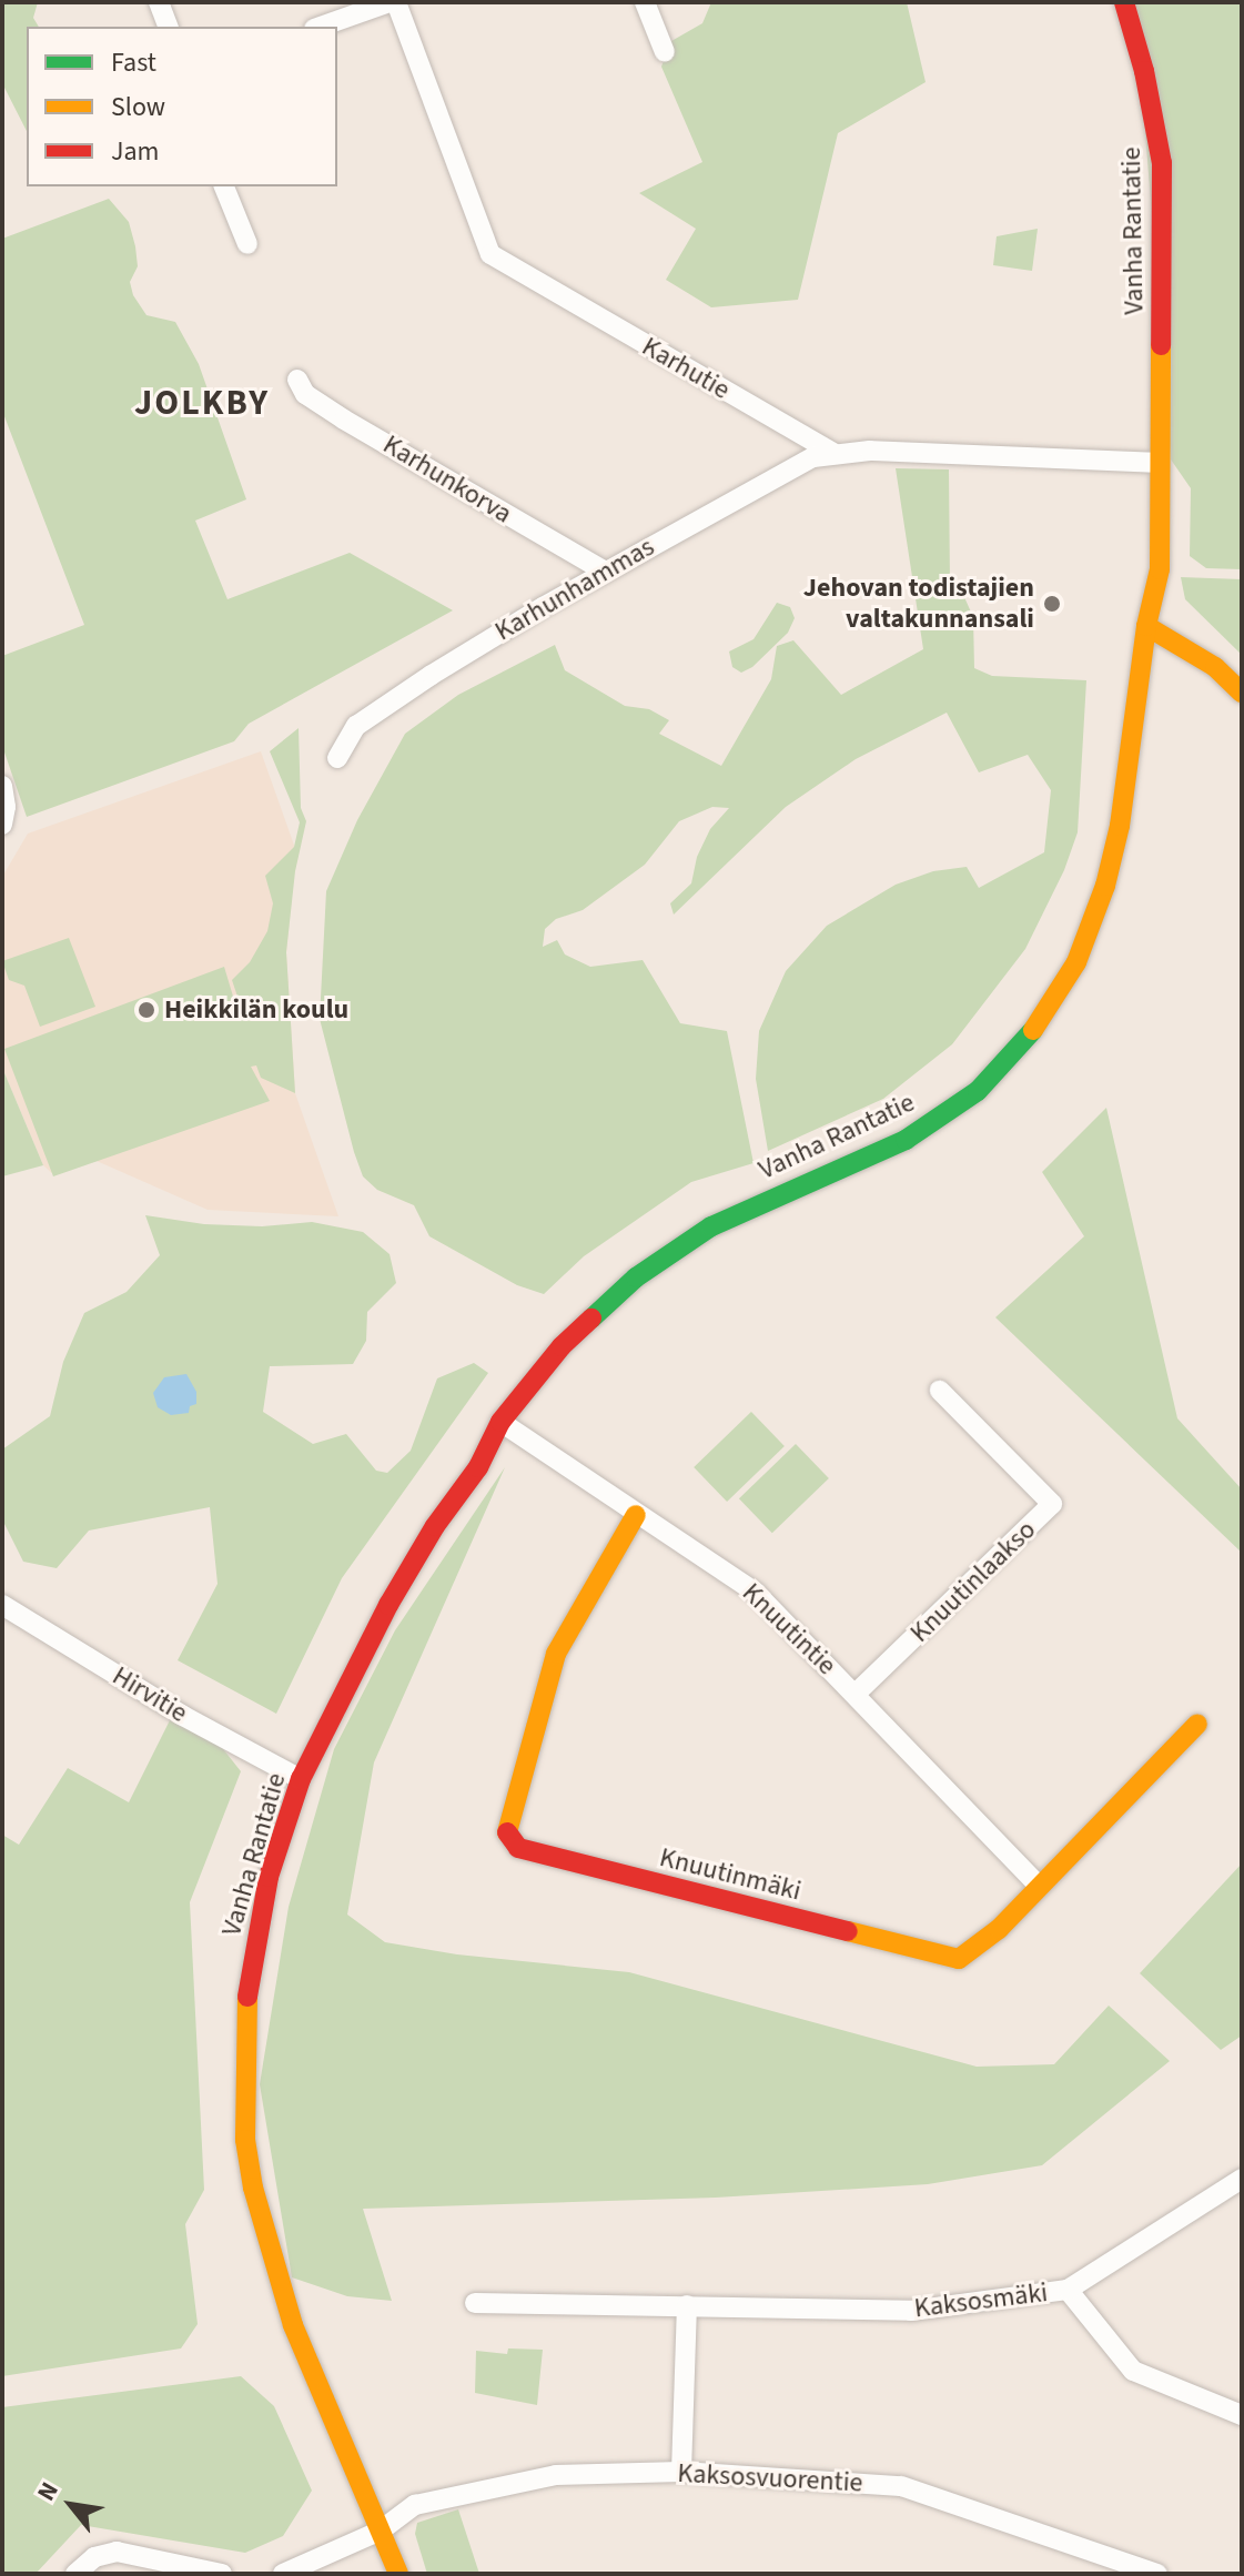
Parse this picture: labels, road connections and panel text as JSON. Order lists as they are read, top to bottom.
{
  "streets": {
    "main road": ["Vanha Rantatie", "Knuutinmäki"],
    "street": [
      "Karhutie",
      "Karhunkorva",
      "Karhunhammas",
      "Knuutinlaakso",
      "Knuutintie",
      "Hirvitie",
      "Kaksosmäki",
      "Kaksosvuorentie"
    ]
  },
  "crossings": [
    ["Vanha Rantatie", "Knuutintie"],
    ["Vanha Rantatie", "Hirvitie"],
    ["Vanha Rantatie", "Kaksosvuorentie"],
    ["Karhutie", "Karhunhammas"],
    ["Karhunkorva", "Karhunhammas"],
    ["Knuutinlaakso", "Knuutintie"],
    ["Knuutintie", "Knuutinmäki"]
  ],
  "districts": ["JOLKBY"],
  "places": ["Jehovan todistajien valtakunnansali", "Heikkilän koulu"],
  "legend": ["Fast", "Slow", "Jam"],
  "north": "top left"
}
